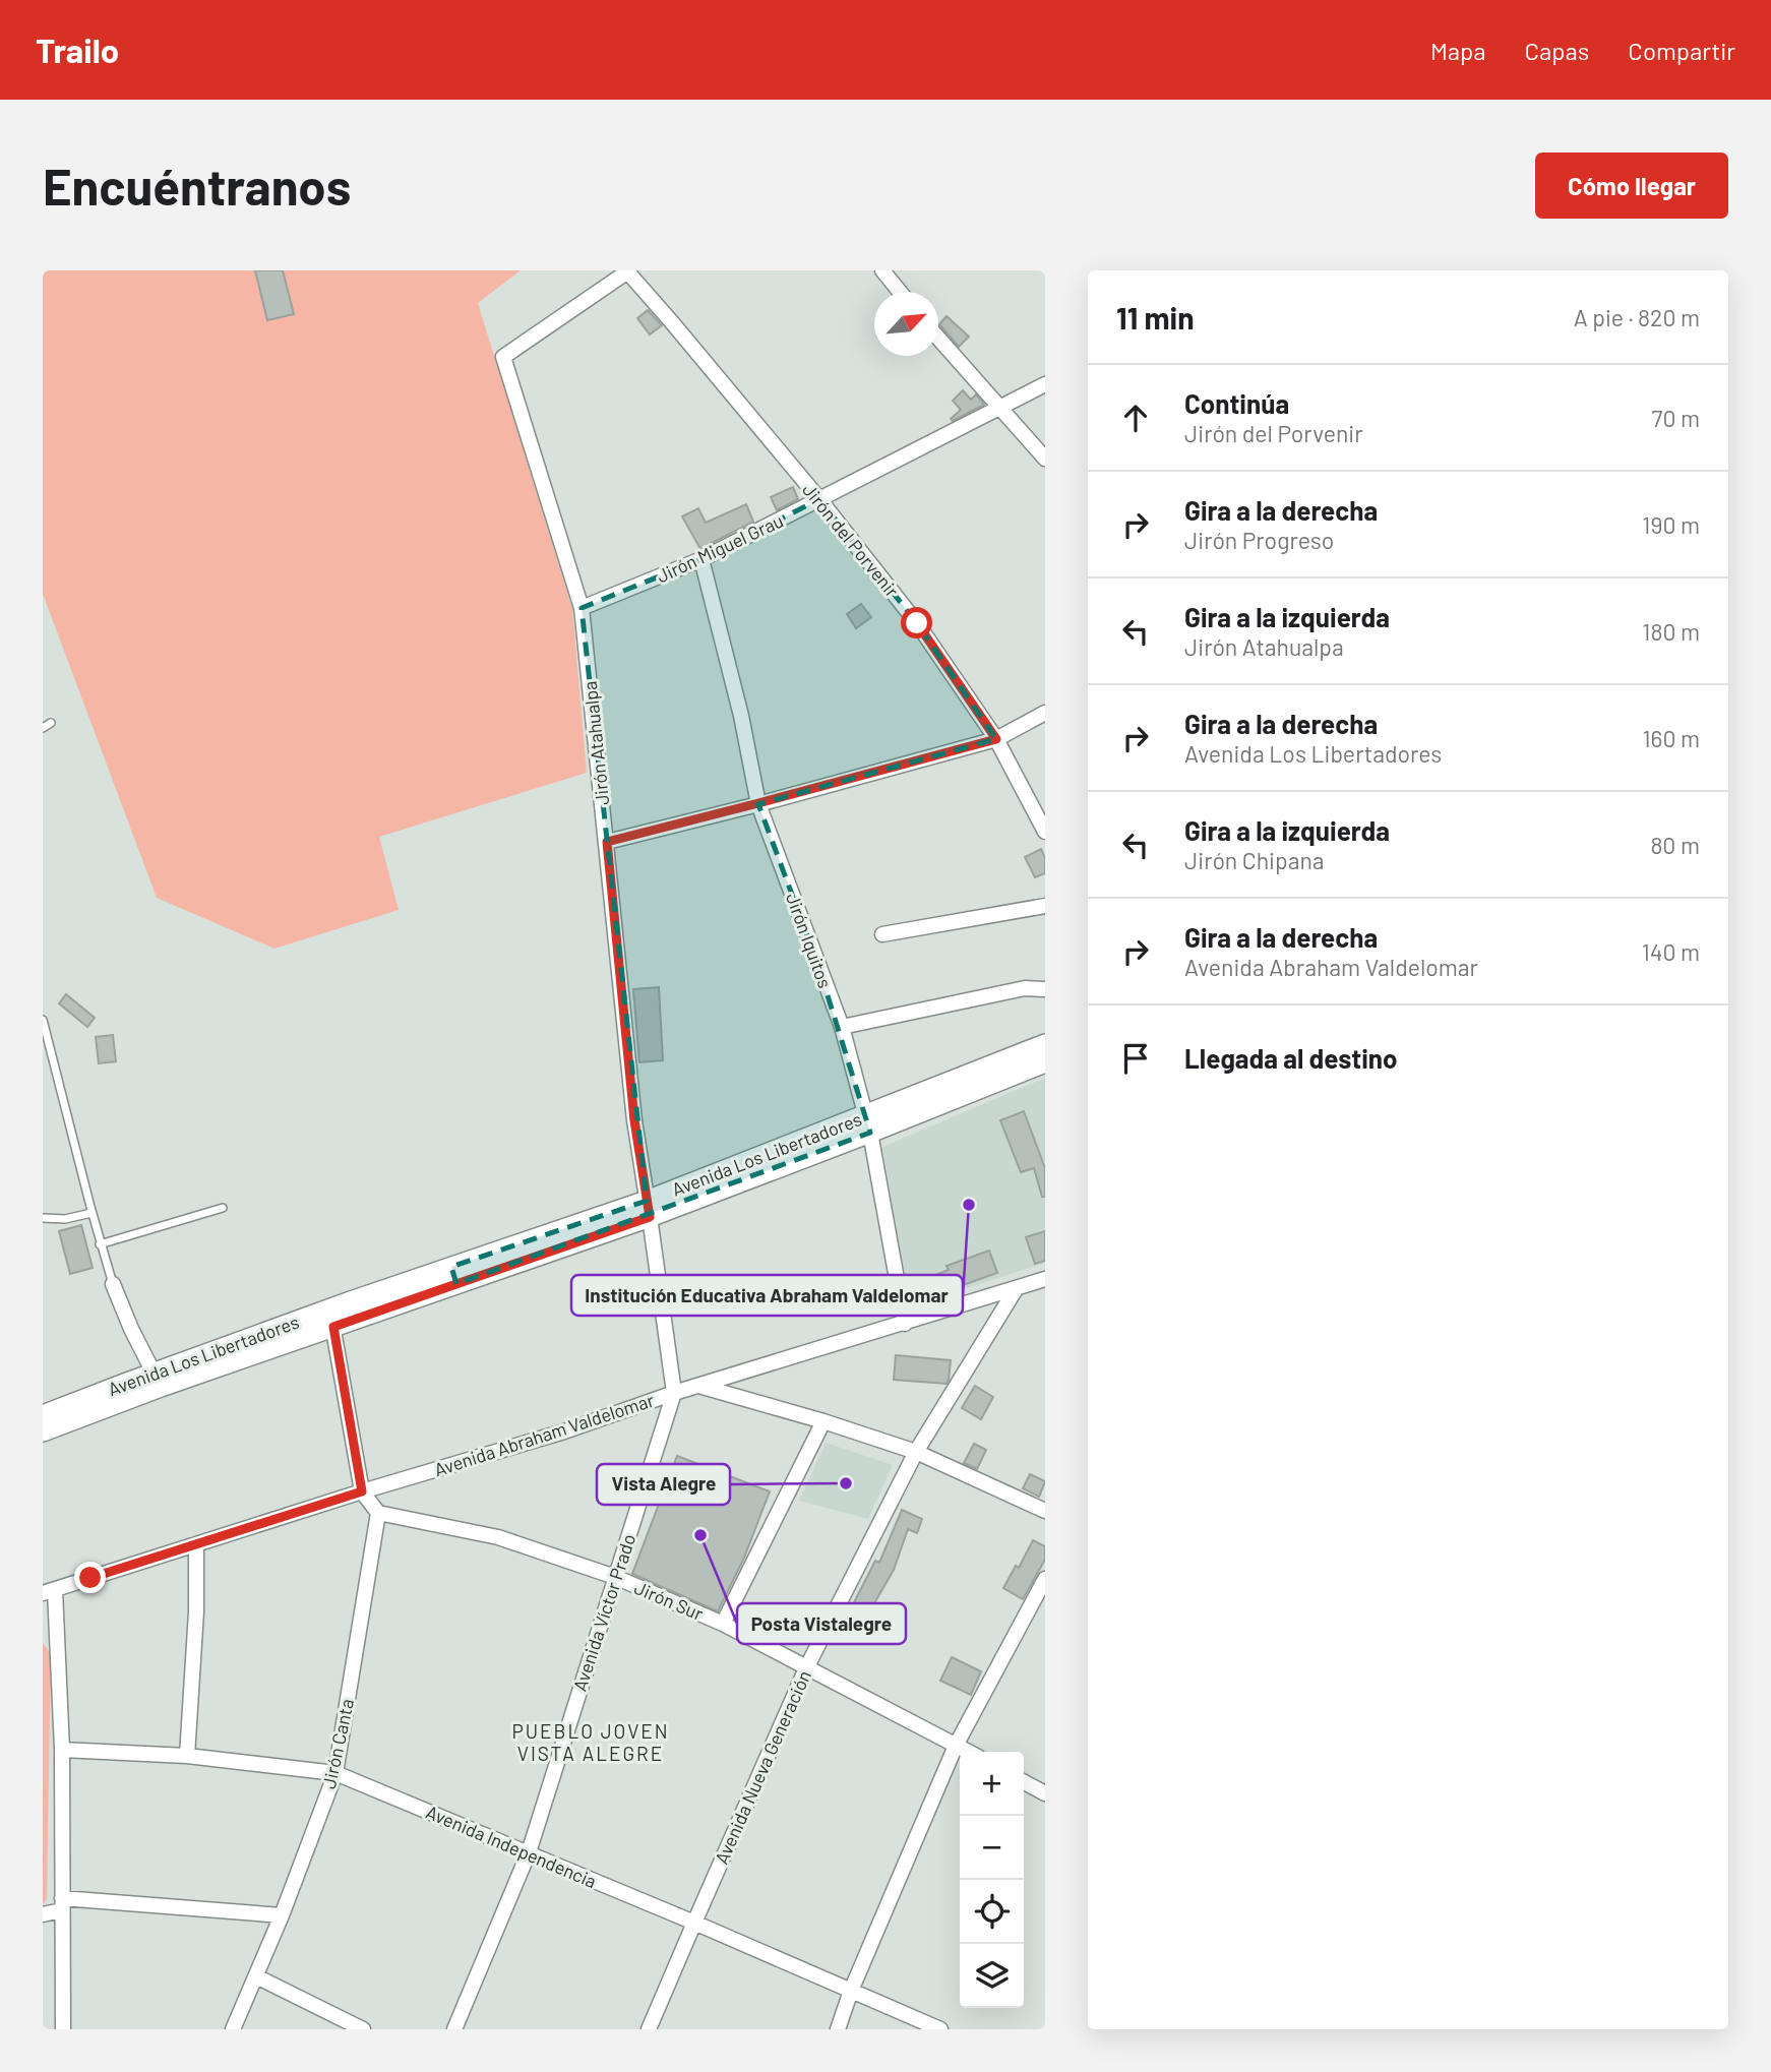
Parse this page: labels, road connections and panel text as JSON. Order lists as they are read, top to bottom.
{
  "streets": {
    "street": [
      "Jirón del Porvenir",
      "Jirón Miguel Grau",
      "Jirón Atahualpa",
      "Jirón Iquitos",
      "Avenida Los Libertadores",
      "Avenida Abraham Valdelomar",
      "Jirón Sur",
      "Avenida Víctor Prado",
      "Jirón Canta",
      "Avenida Nueva Generación",
      "Avenida Independencia"
    ]
  },
  "crossings": [
    ["Jirón del Porvenir", "Jirón Miguel Grau"],
    ["Jirón del Porvenir", "Jirón Atahualpa"],
    ["Jirón Miguel Grau", "Jirón Atahualpa"],
    ["Jirón Miguel Grau", "Jirón Iquitos"],
    ["Jirón Atahualpa", "Avenida Los Libertadores"],
    ["Jirón Atahualpa", "Avenida Abraham Valdelomar"],
    ["Jirón Atahualpa", "Avenida Víctor Prado"],
    ["Jirón Iquitos", "Avenida Los Libertadores"],
    ["Jirón Iquitos", "Avenida Abraham Valdelomar"],
    ["Avenida Abraham Valdelomar", "Avenida Víctor Prado"],
    ["Avenida Abraham Valdelomar", "Avenida Nueva Generación"],
    ["Jirón Sur", "Avenida Víctor Prado"],
    ["Jirón Sur", "Jirón Canta"],
    ["Jirón Sur", "Avenida Nueva Generación"],
    ["Avenida Víctor Prado", "Avenida Independencia"],
    ["Jirón Canta", "Avenida Independencia"],
    ["Avenida Nueva Generación", "Avenida Independencia"]
  ],
  "districts": ["PUEBLO JOVEN VISTA ALEGRE"],
  "places": ["Institución Educativa Abraham Valdelomar", "Vista Alegre", "Posta Vistalegre"],
  "north": "top right",
  "page": {
    "header": "Trailo",
    "nav": ["Mapa", "Capas", "Compartir"],
    "buttons": "Cómo llegar",
    "title": "Encuéntranos",
    "heading": ["11 min", "A pie · 820 m"],
    "list": [
      ["Continúa", "Jirón del Porvenir", "70 m"],
      ["Gira a la derecha", "Jirón Progreso", "190 m"],
      ["Gira a la izquierda", "Jirón Atahualpa", "180 m"],
      ["Gira a la derecha", "Avenida Los Libertadores", "160 m"],
      ["Gira a la izquierda", "Jirón Chipana", "80 m"],
      ["Gira a la derecha", "Avenida Abraham Valdelomar", "140 m"],
      "Llegada al destino"
    ],
    "map_buttons": ["+", "−"]
  }
}
